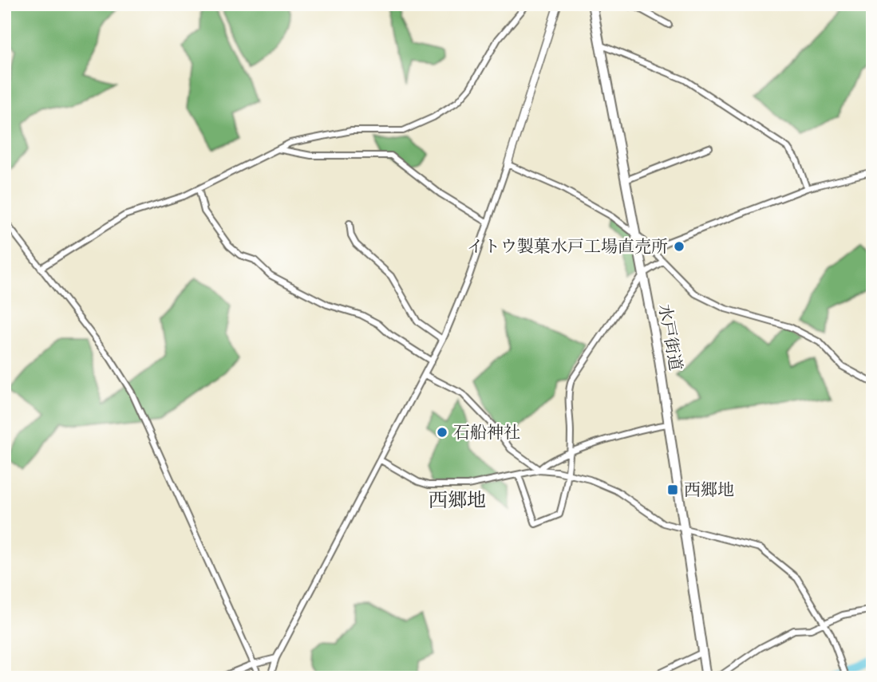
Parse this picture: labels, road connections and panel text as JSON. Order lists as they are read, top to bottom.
{
  "streets": {
    "highway": ["水戸街道"]
  },
  "districts": ["西郷地"],
  "places": {
    "other": ["イトウ製菓水戸工場直売所", "石船神社"],
    "transit": ["西郷地"]
  }
}
